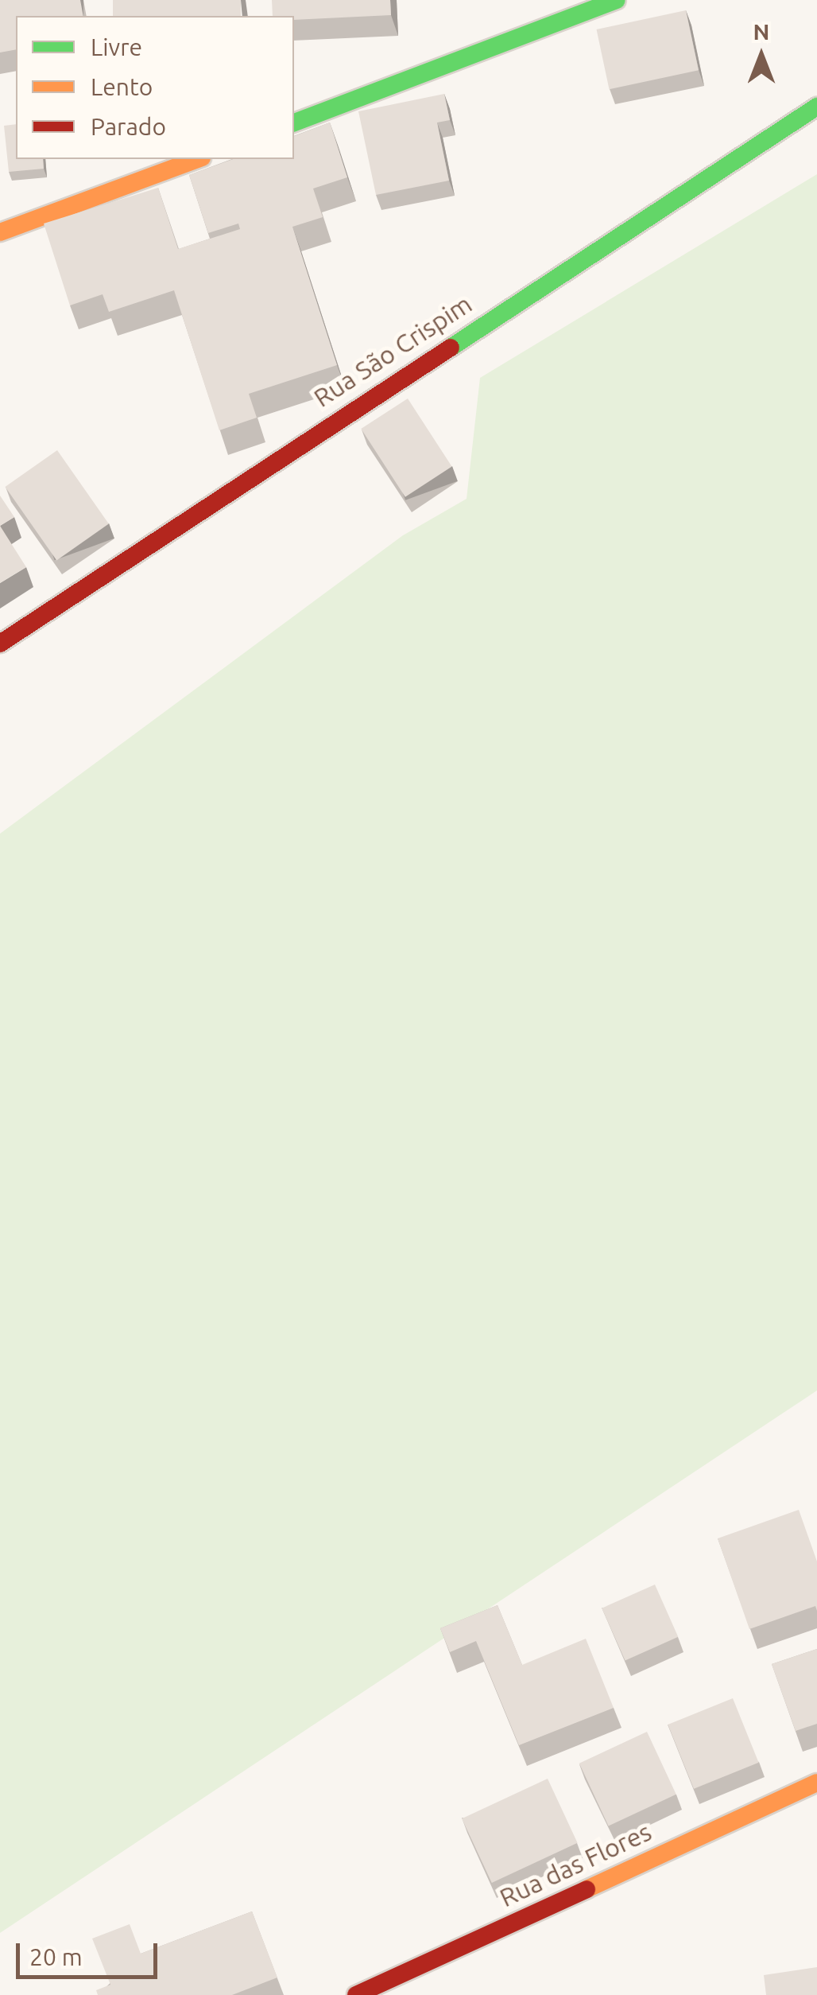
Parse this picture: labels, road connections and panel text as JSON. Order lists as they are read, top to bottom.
{
  "streets": {
    "street": ["Rua São Crispim", "Rua das Flores"]
  },
  "legend": ["Livre", "Lento", "Parado"],
  "scale_bar": "20 m",
  "north": "top"
}
